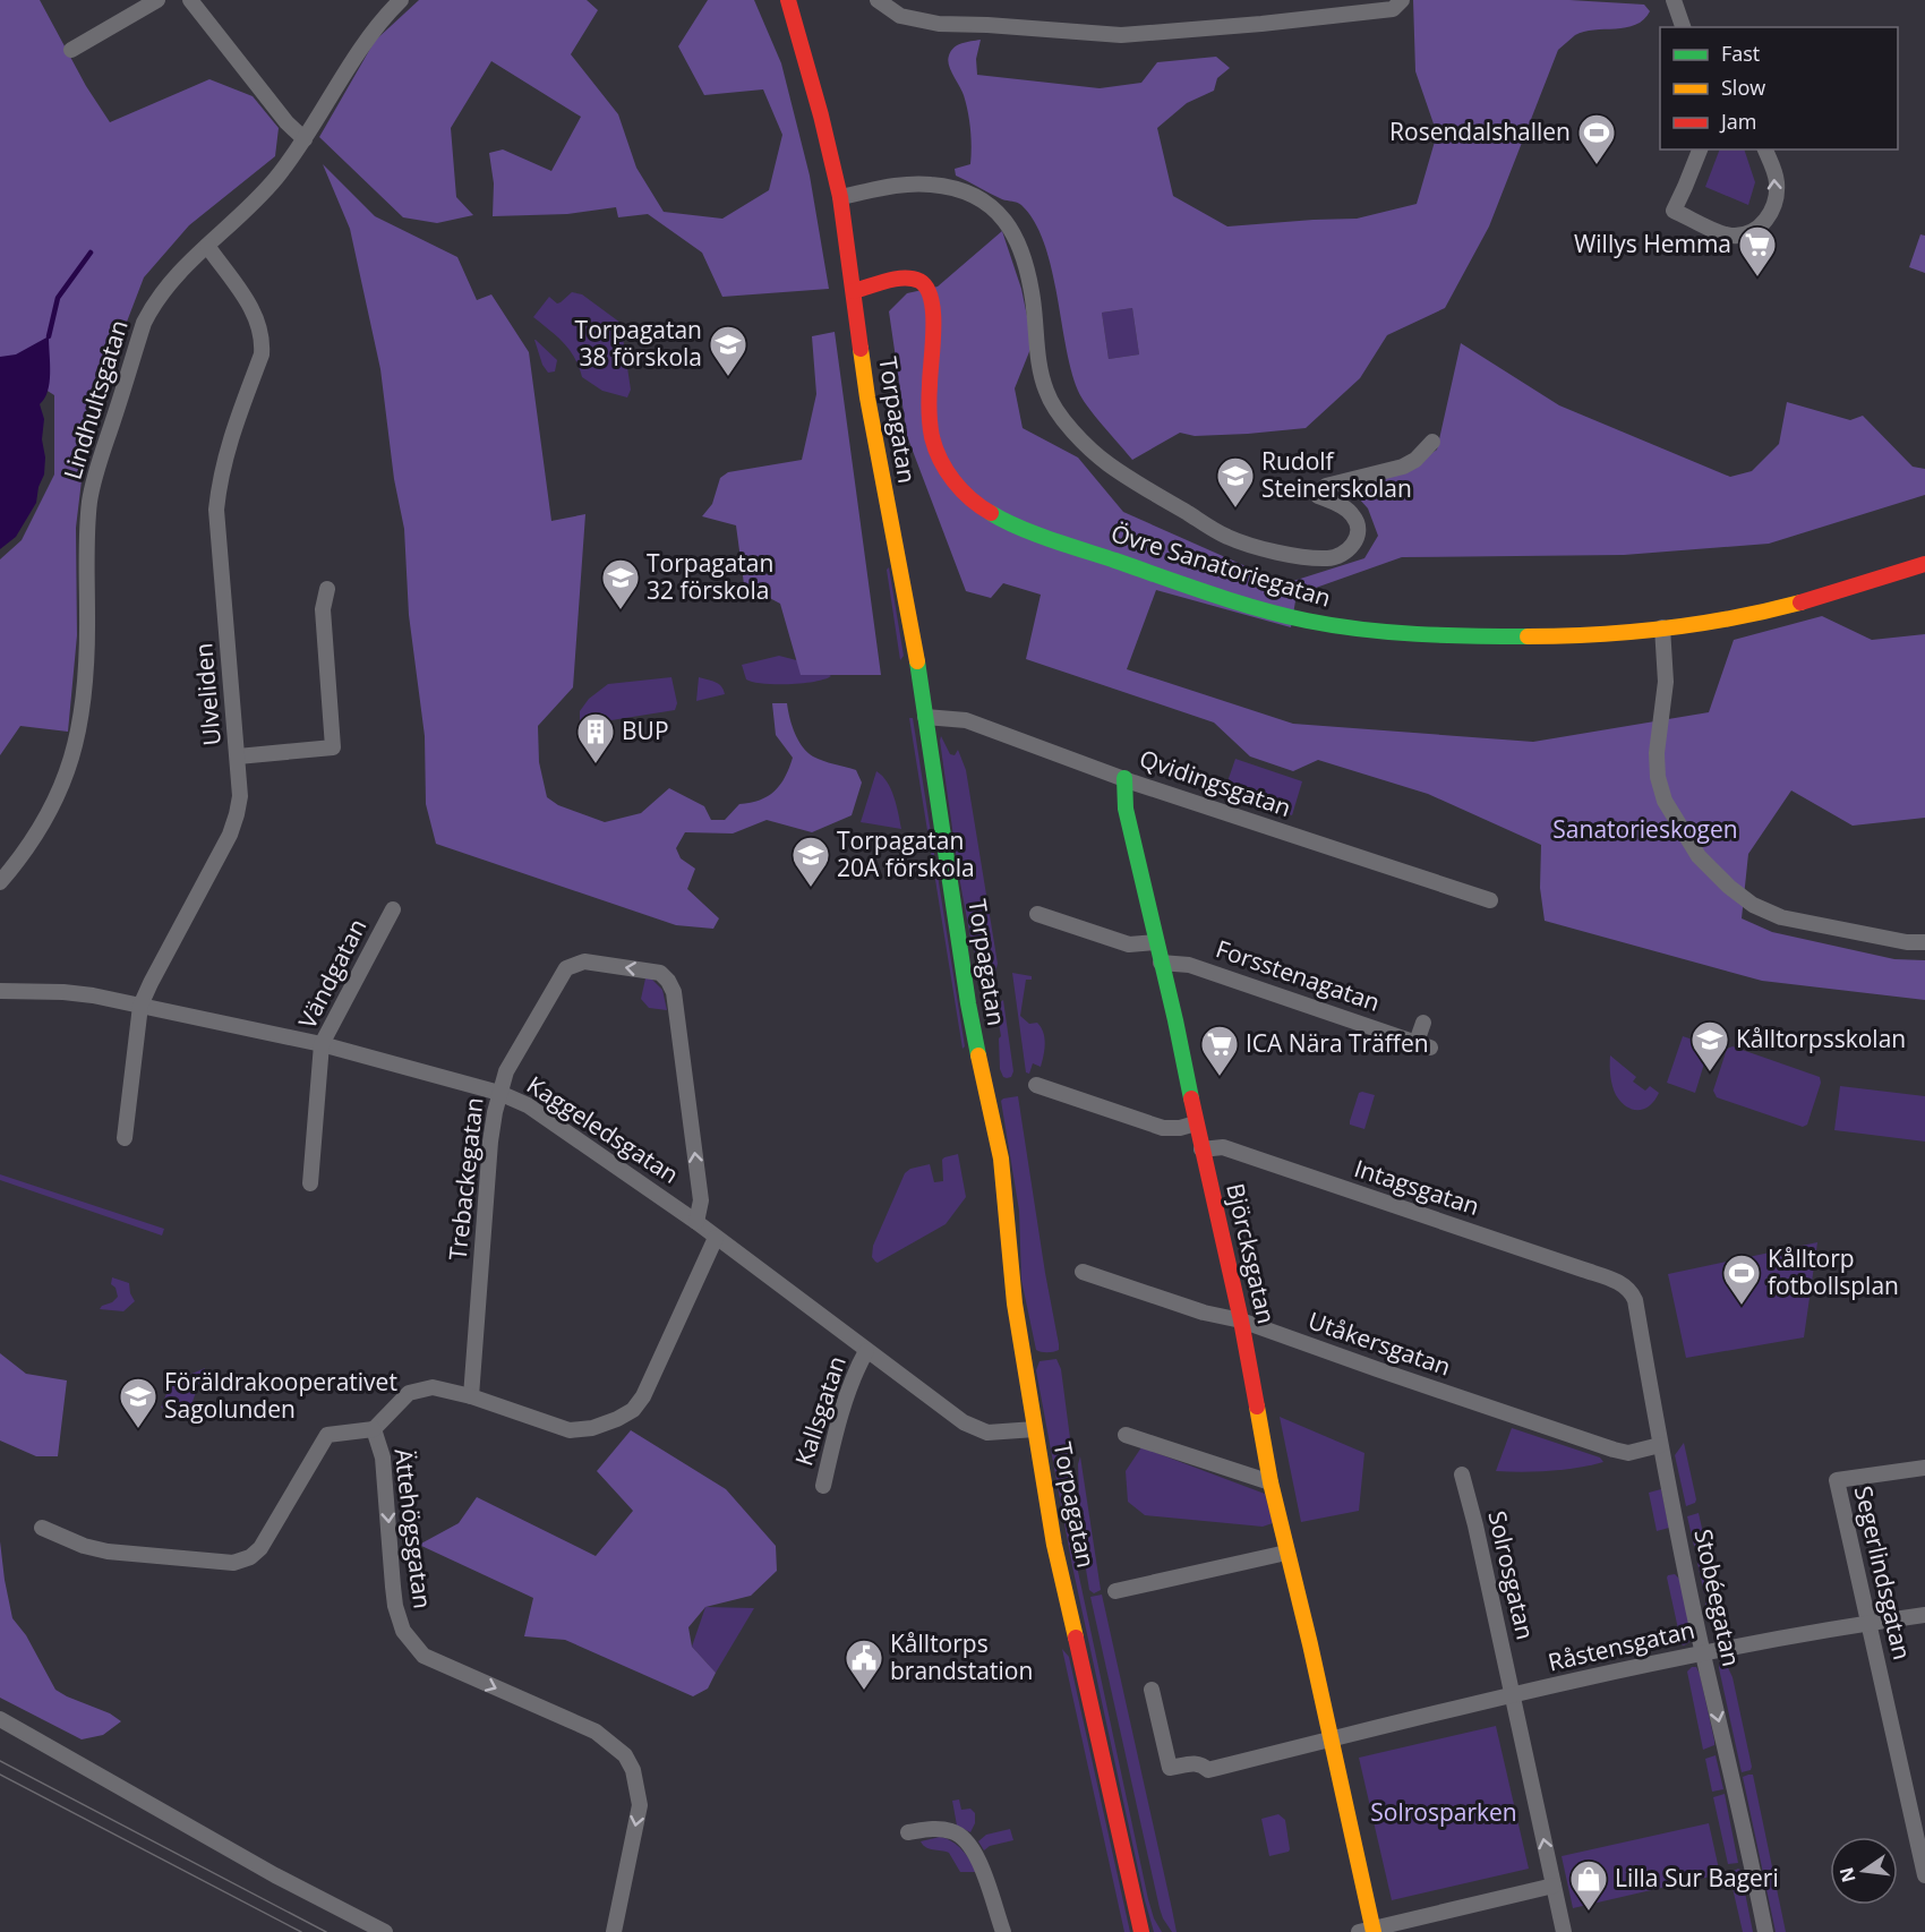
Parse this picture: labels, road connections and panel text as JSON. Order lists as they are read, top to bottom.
{
  "streets": {
    "street": [
      "Lindhultsgatan",
      "Torpagatan",
      "Övre Sanatoriegatan",
      "Ulveliden",
      "Qvidingsgatan",
      "Vändgatan",
      "Forsstenagatan",
      "Kaggeledsgatan",
      "Trebackegatan",
      "Intagsgatan",
      "Björcksgatan",
      "Utåkersgatan",
      "Kallsgatan",
      "Ättehögsgatan",
      "Segerlindsgatan",
      "Solrosgatan",
      "Stobéegatan",
      "Råstensgatan"
    ]
  },
  "crossings": [
    ["Lindhultsgatan", "Ulveliden"],
    ["Torpagatan", "Övre Sanatoriegatan"],
    ["Torpagatan", "Qvidingsgatan"],
    ["Torpagatan", "Kaggeledsgatan"],
    ["Ulveliden", "Kaggeledsgatan"],
    ["Qvidingsgatan", "Björcksgatan"],
    ["Vändgatan", "Kaggeledsgatan"],
    ["Forsstenagatan", "Björcksgatan"],
    ["Kaggeledsgatan", "Trebackegatan"],
    ["Kaggeledsgatan", "Kallsgatan"],
    ["Kaggeledsgatan", "Ättehögsgatan"],
    ["Trebackegatan", "Ättehögsgatan"],
    ["Intagsgatan", "Björcksgatan"],
    ["Intagsgatan", "Stobéegatan"],
    ["Björcksgatan", "Utåkersgatan"],
    ["Björcksgatan", "Råstensgatan"],
    ["Utåkersgatan", "Stobéegatan"],
    ["Segerlindsgatan", "Råstensgatan"],
    ["Solrosgatan", "Råstensgatan"],
    ["Stobéegatan", "Råstensgatan"]
  ],
  "one_way": ["Ättehögsgatan", "Solrosgatan", "Stobéegatan"],
  "parks": ["Sanatorieskogen", "Solrosparken"],
  "places": {
    "sports": ["Rosendalshallen", "Kålltorp fotbollsplan"],
    "supermarket": ["Willys Hemma", "ICA Nära Träffen"],
    "school or university": [
      "Torpagatan 38 förskola",
      "Rudolf Steinerskolan",
      "Torpagatan 32 förskola",
      "Torpagatan 20A förskola",
      "Kålltorpsskolan",
      "Föräldrakooperativet Sagolunden"
    ],
    "building": ["BUP"],
    "public building": ["Kålltorps brandstation"],
    "shop": ["Lilla Sur Bageri"]
  },
  "legend": ["Fast", "Slow", "Jam"],
  "north": "left"
}
